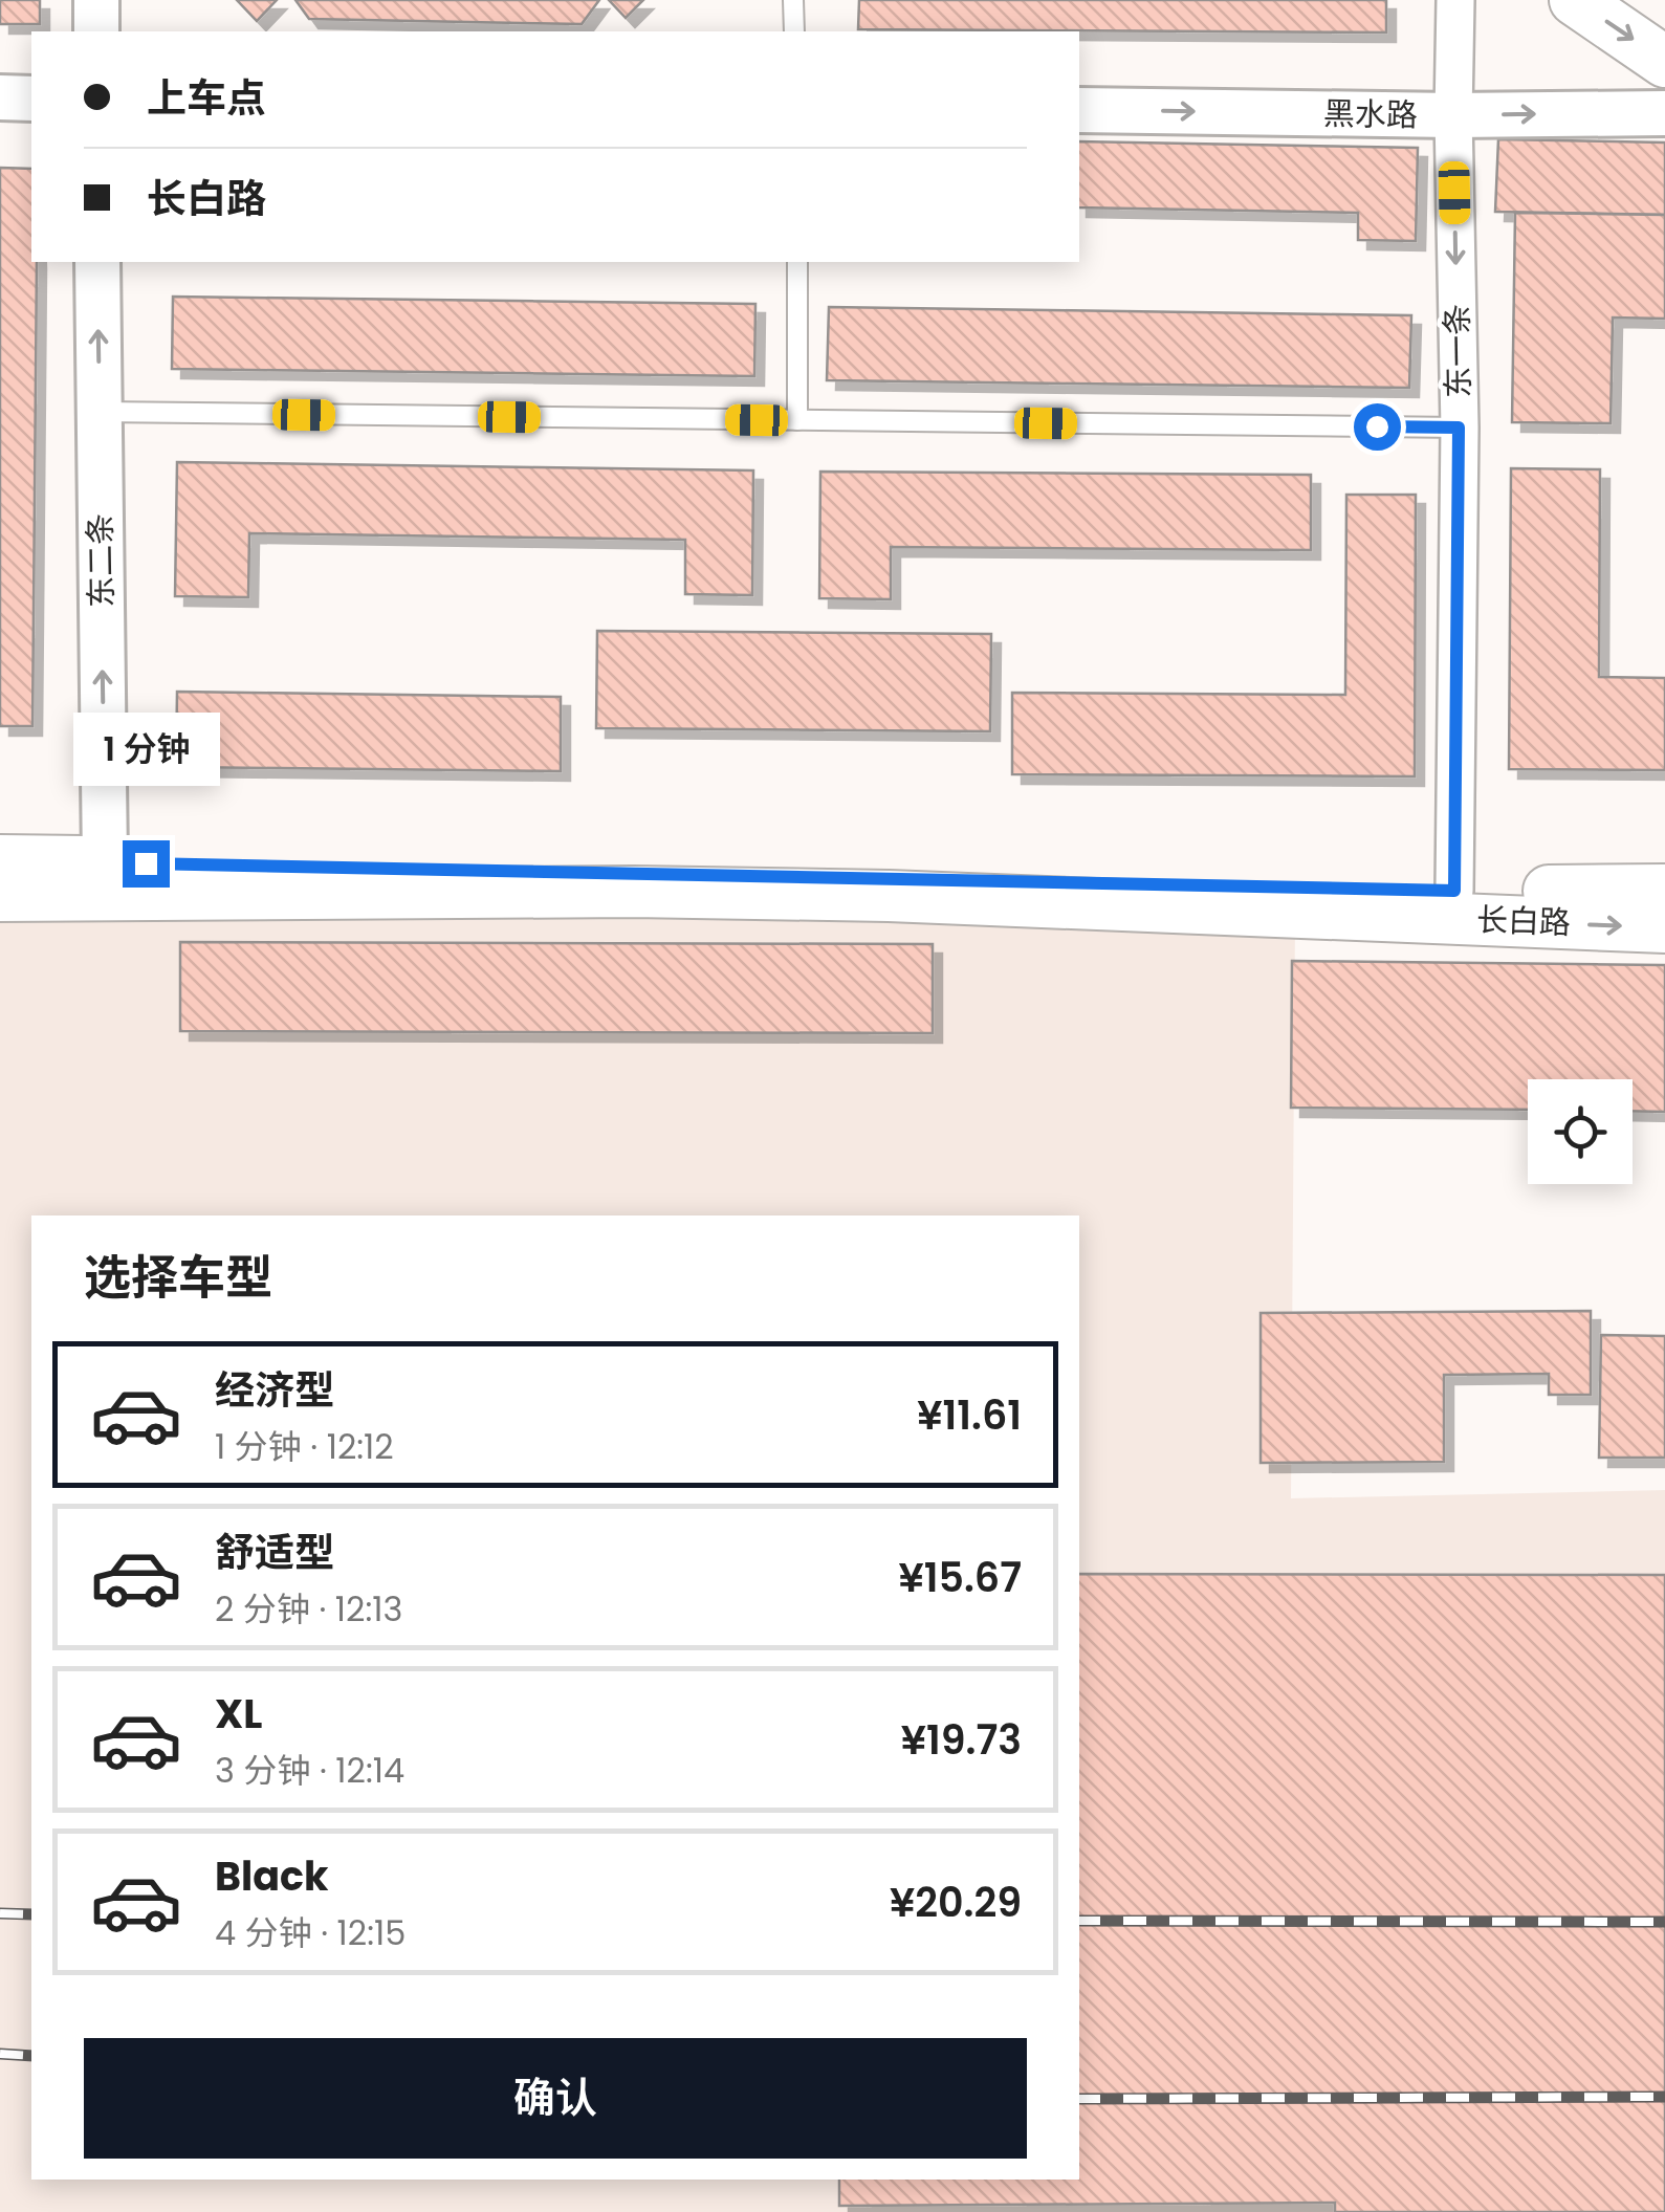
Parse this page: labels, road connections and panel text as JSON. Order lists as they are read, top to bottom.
{
  "streets": {
    "main road": ["长白路"],
    "street": ["黑水路", "东一条", "东二条"]
  },
  "crossings": [
    ["黑水路", "东一条"],
    ["东一条", "长白路"],
    ["东二条", "长白路"]
  ],
  "one_way": ["黑水路", "东一条", "东二条"],
  "page": {
    "banner": ["上车点", "长白路"],
    "bubble": "1 分钟",
    "heading": "选择车型",
    "list": [
      {
        "name": "经济型",
        "note": "1 分钟 · 12:12",
        "value": "¥11.61"
      },
      {
        "name": "舒适型",
        "note": "2 分钟 · 12:13",
        "value": "¥15.67"
      },
      {
        "name": "XL",
        "note": "3 分钟 · 12:14",
        "value": "¥19.73"
      },
      {
        "name": "Black",
        "note": "4 分钟 · 12:15",
        "value": "¥20.29"
      }
    ],
    "buttons": "确认"
  }
}
